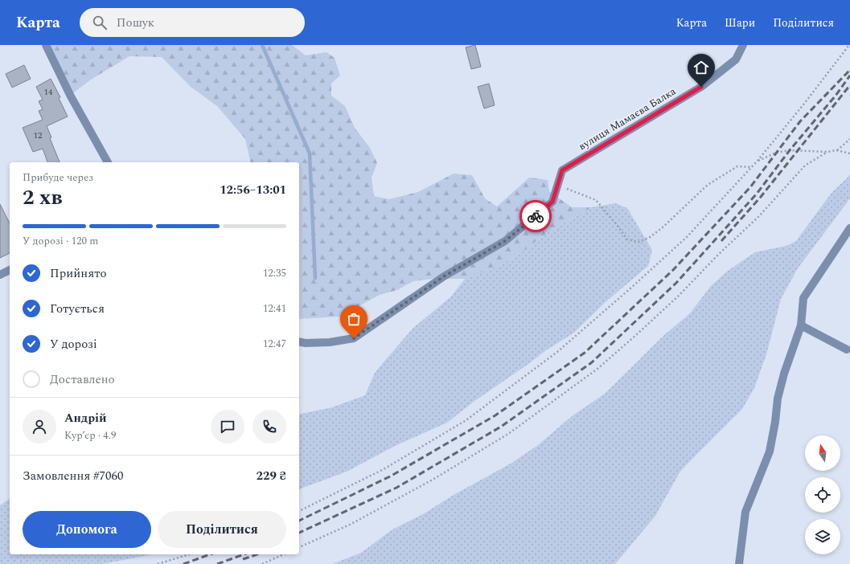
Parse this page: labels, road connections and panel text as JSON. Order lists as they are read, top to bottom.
{
  "streets": {
    "street": ["вулиця Мамаєва Балка"]
  },
  "house_numbers": ["14", "12"],
  "north": "top",
  "page": {
    "header": "Карта",
    "search": "Пошук",
    "nav": ["Карта", "Шари", "Поділитися"],
    "heading": ["2 хв", "Прибуде через", "12:56–13:01"],
    "panel": [
      "Андрій",
      "Кур’єр · 4.9",
      "Замовлення #7060",
      "229 ₴"
    ],
    "bar": "У дорозі · 120 m",
    "list": [
      ["Прийнято", "12:35"],
      ["Готується", "12:41"],
      ["У дорозі", "12:47"],
      "Доставлено"
    ],
    "buttons": ["Допомога", "Поділитися"]
  }
}
